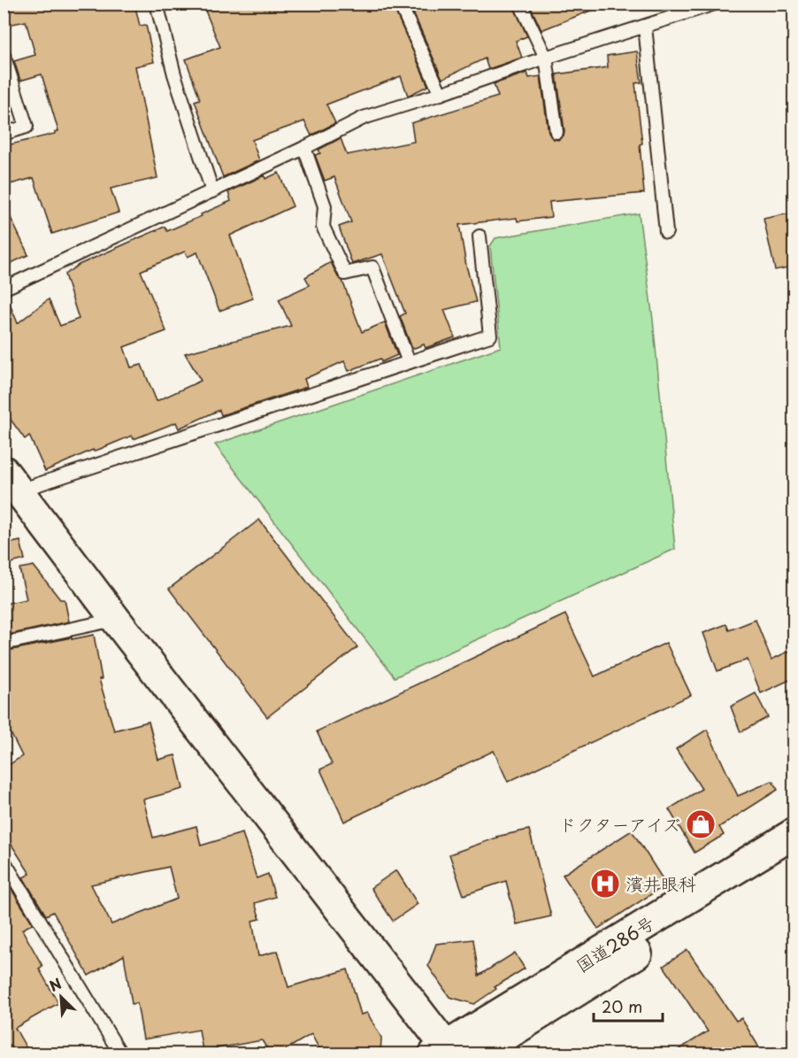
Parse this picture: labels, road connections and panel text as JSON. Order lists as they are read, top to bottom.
{
  "streets": {
    "main road": ["国道286号"]
  },
  "places": {
    "shop": ["ドクターアイズ"],
    "hospital": ["濱井眼科"]
  },
  "scale_bar": "20 m",
  "north": "top left"
}
